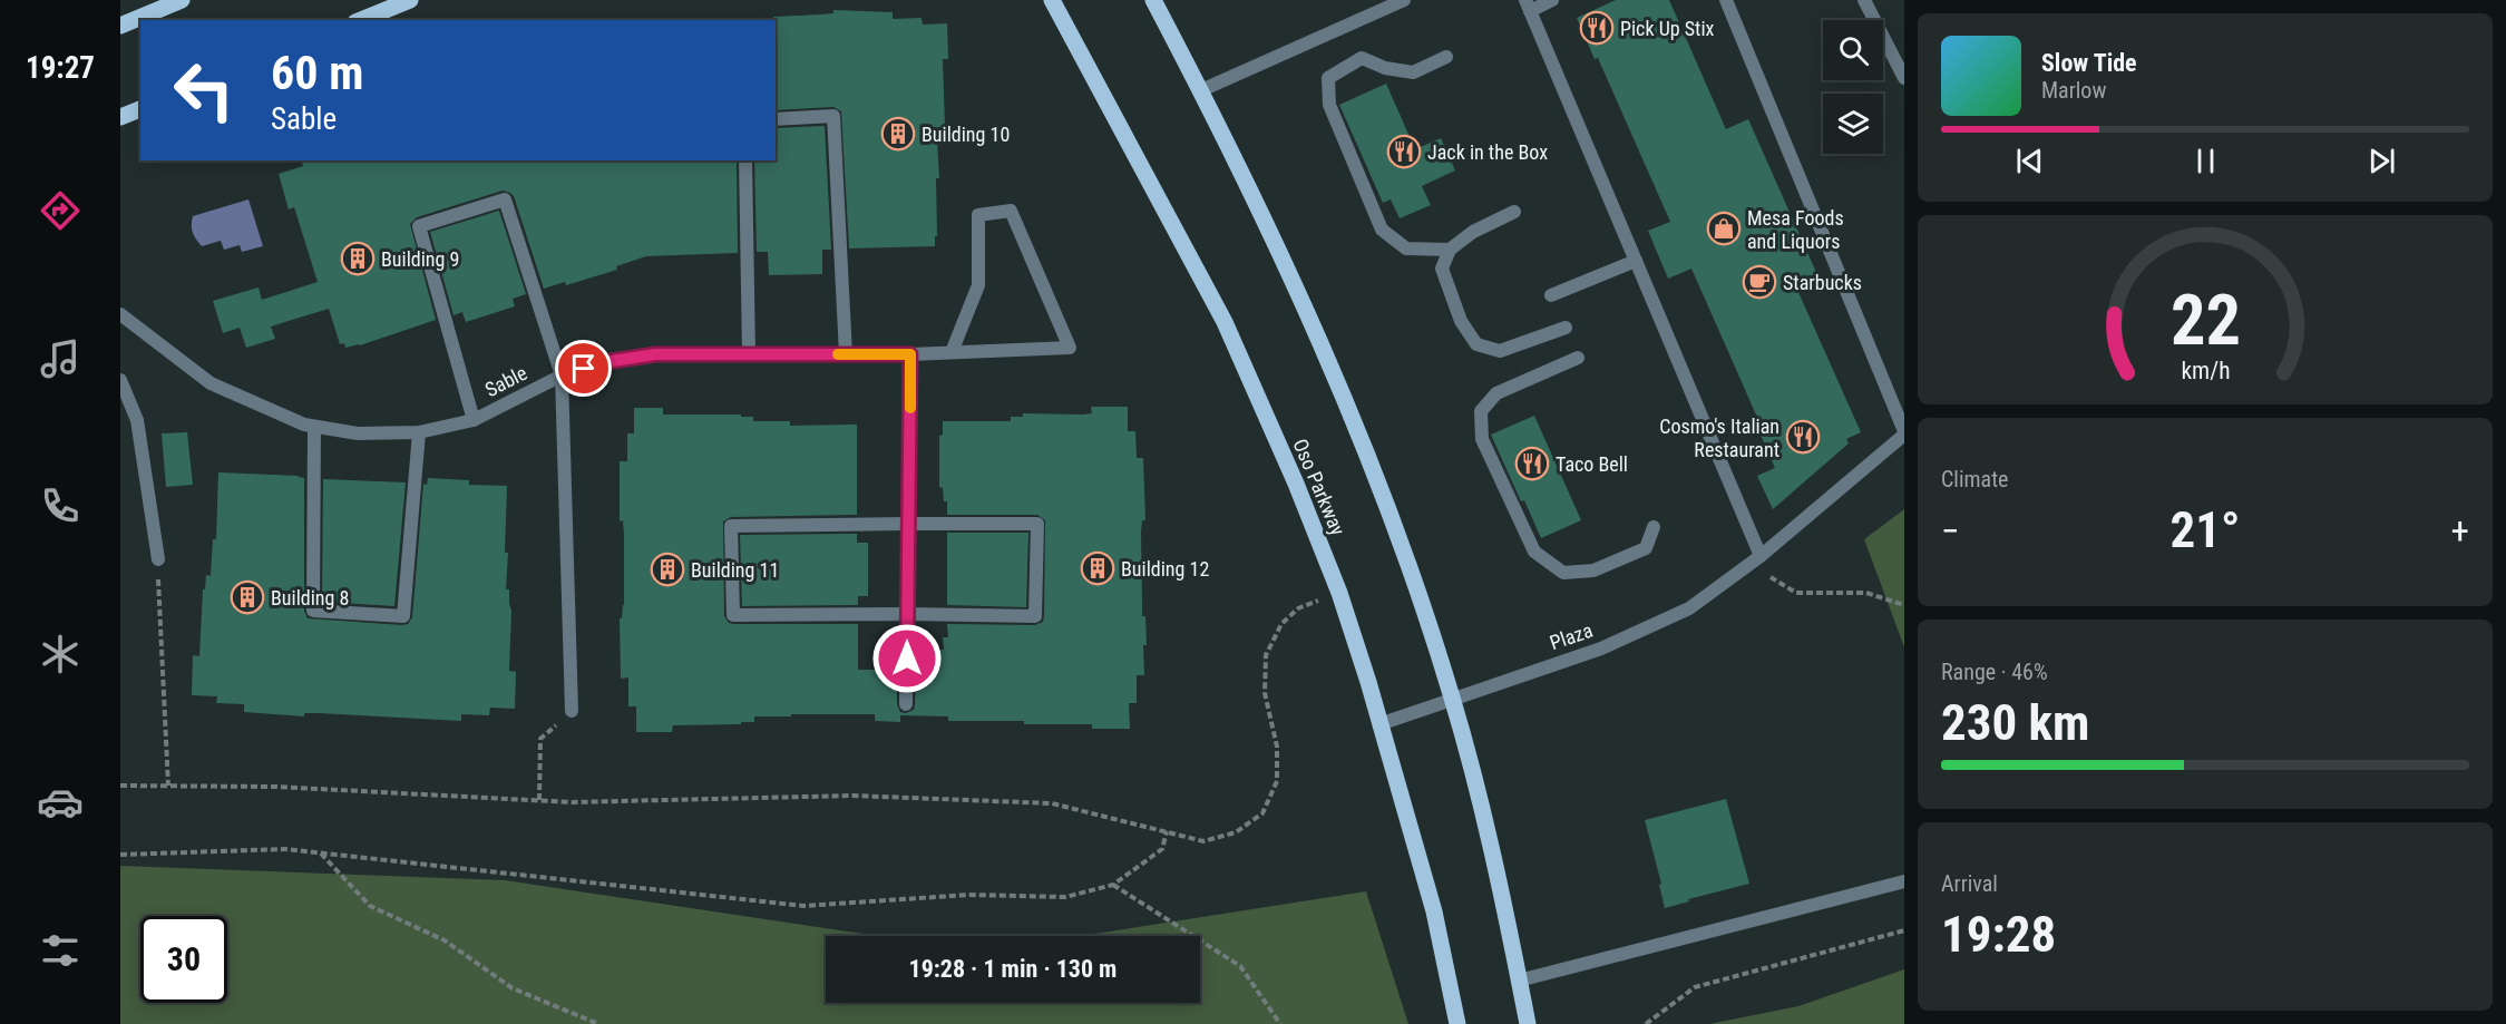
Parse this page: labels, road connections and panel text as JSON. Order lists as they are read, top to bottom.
{
  "streets": {
    "main road": ["Oso Parkway"],
    "street": ["Sable", "Plaza"]
  },
  "crossings": [
    ["Oso Parkway", "Plaza"]
  ],
  "places": {
    "restaurant": [
      "Pick Up Stix",
      "Jack in the Box",
      "Cosmo's Italian Restaurant",
      "Taco Bell"
    ],
    "building": [
      "Building 10",
      "Building 9",
      "Building 12",
      "Building 11",
      "Building 8"
    ],
    "shop": ["Mesa Foods and Liquors"],
    "cafe": ["Starbucks"]
  },
  "page": {
    "tabs": "19:27",
    "turn": ["60 m", "Sable"],
    "song": ["Slow Tide", "Marlow"],
    "tile": [
      "Climate",
      ["Range · 46%", "230 km"],
      ["Arrival", "19:28"]
    ],
    "heat": ["−", "21°", "+"],
    "limit": "30",
    "trip": "19:28 · 1 min · 130 m",
    "gauge": ["22", "km/h"]
  }
}
